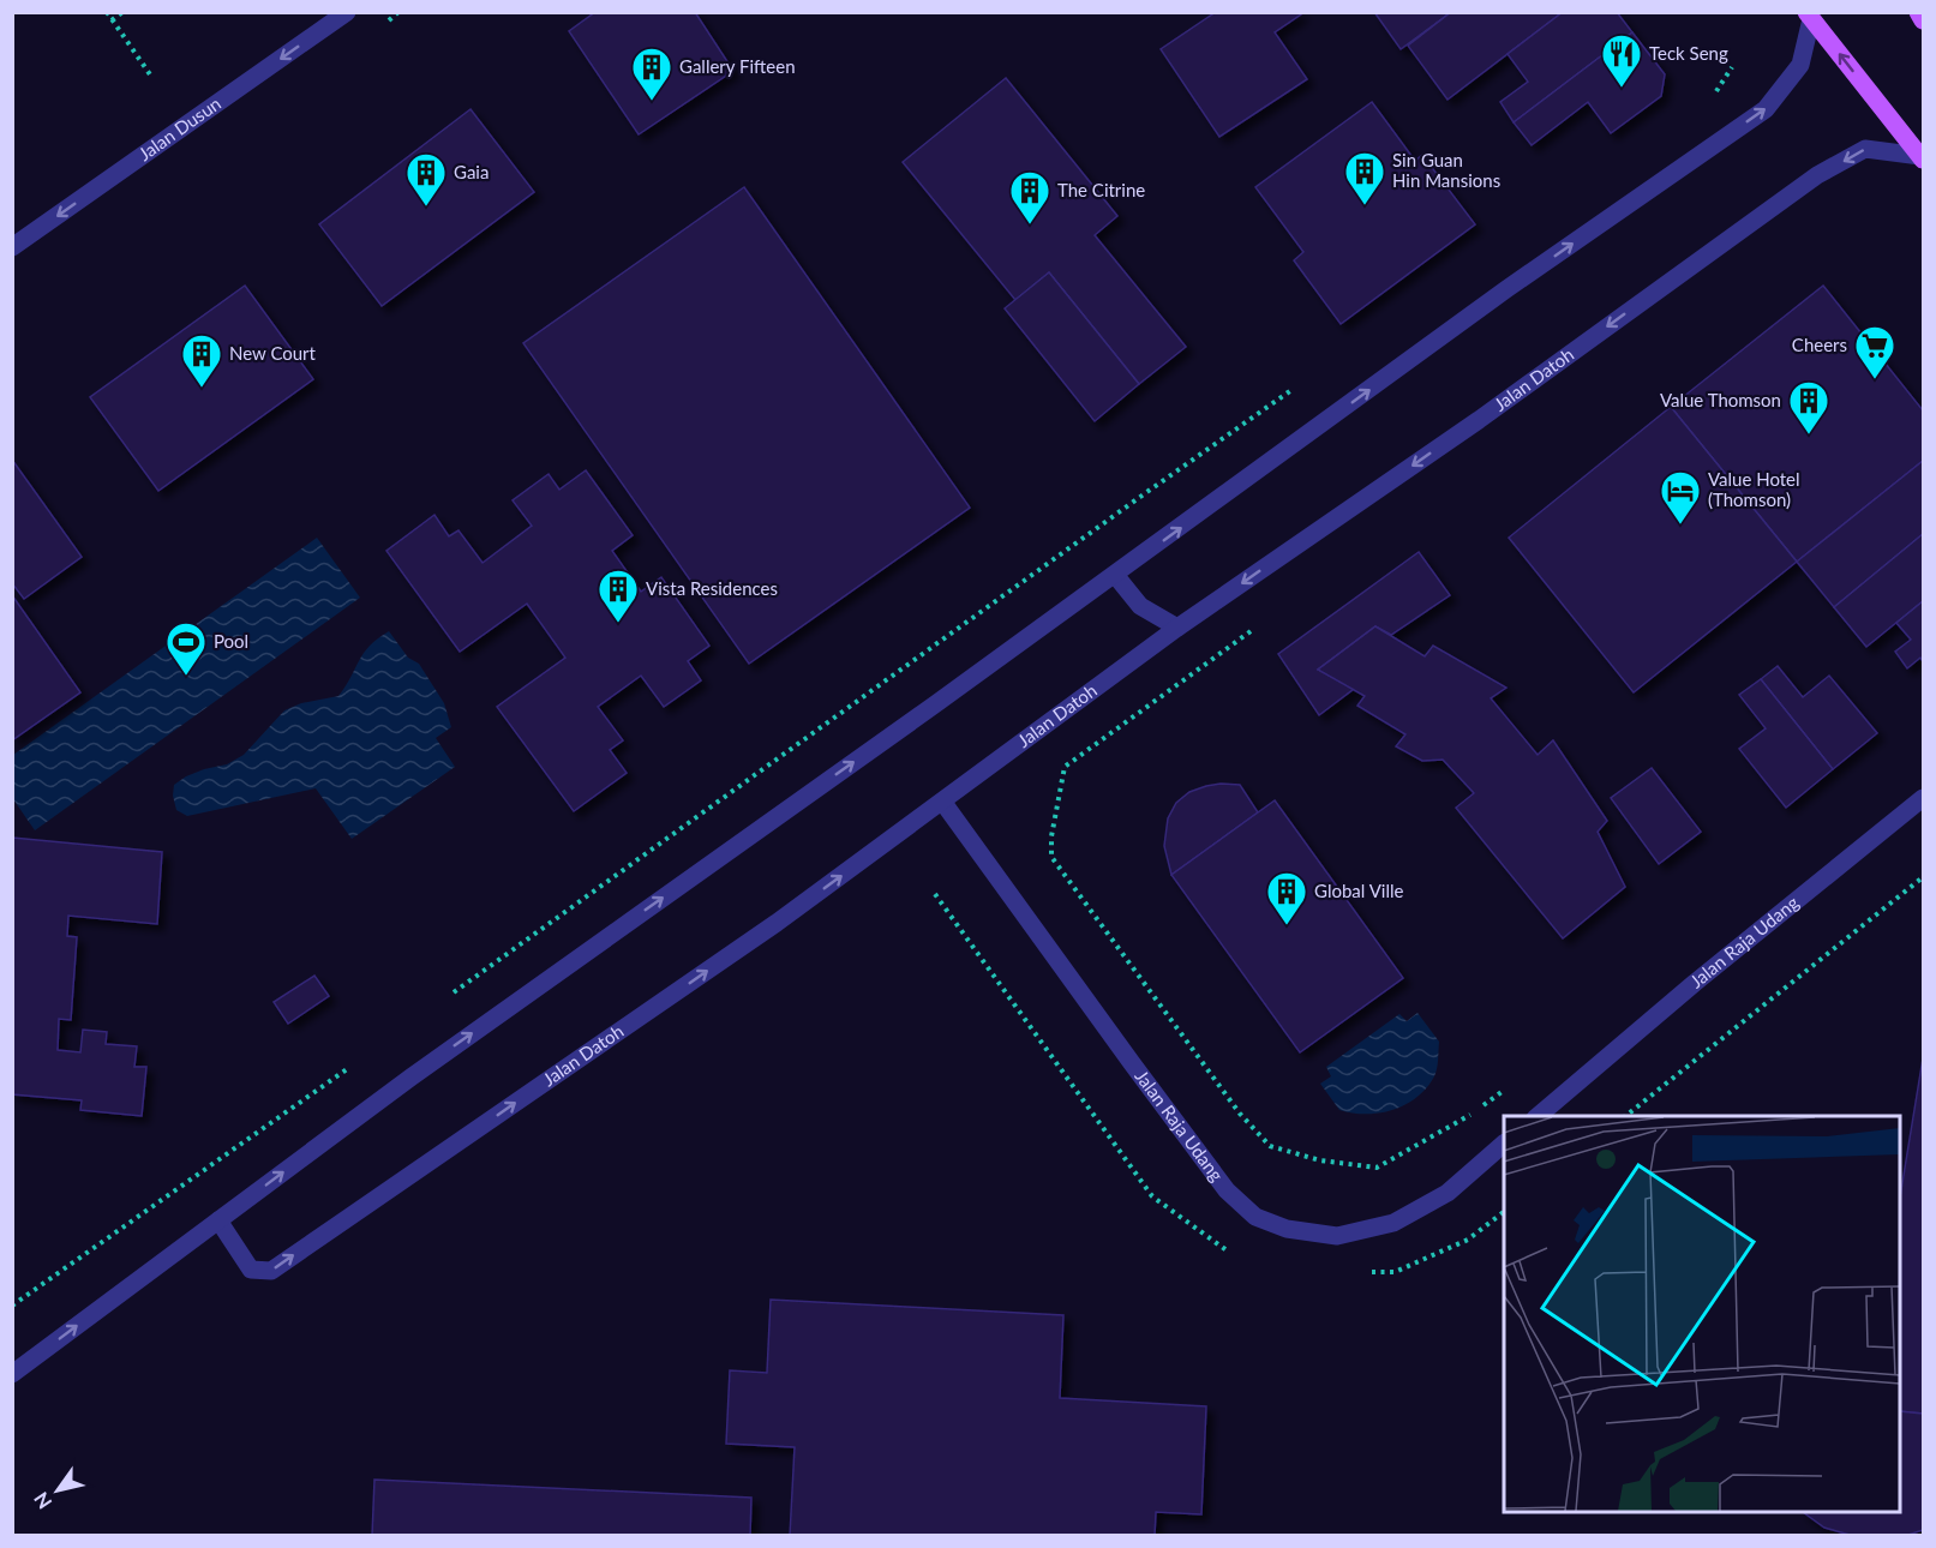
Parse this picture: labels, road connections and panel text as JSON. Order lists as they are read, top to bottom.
{
  "streets": {
    "street": ["Jalan Dusun", "Jalan Datoh", "Jalan Raja Udang"]
  },
  "crossings": [
    ["Jalan Datoh", "Jalan Raja Udang"]
  ],
  "one_way": ["Jalan Dusun"],
  "places": {
    "restaurant": ["Teck Seng"],
    "building": [
      "Gallery Fifteen",
      "Sin Guan Hin Mansions",
      "Gaia",
      "The Citrine",
      "New Court",
      "Value Thomson",
      "Vista Residences",
      "Global Ville"
    ],
    "supermarket": ["Cheers"],
    "hotel": ["Value Hotel (Thomson)"],
    "sports": ["Pool"]
  },
  "north": "bottom left"
}
